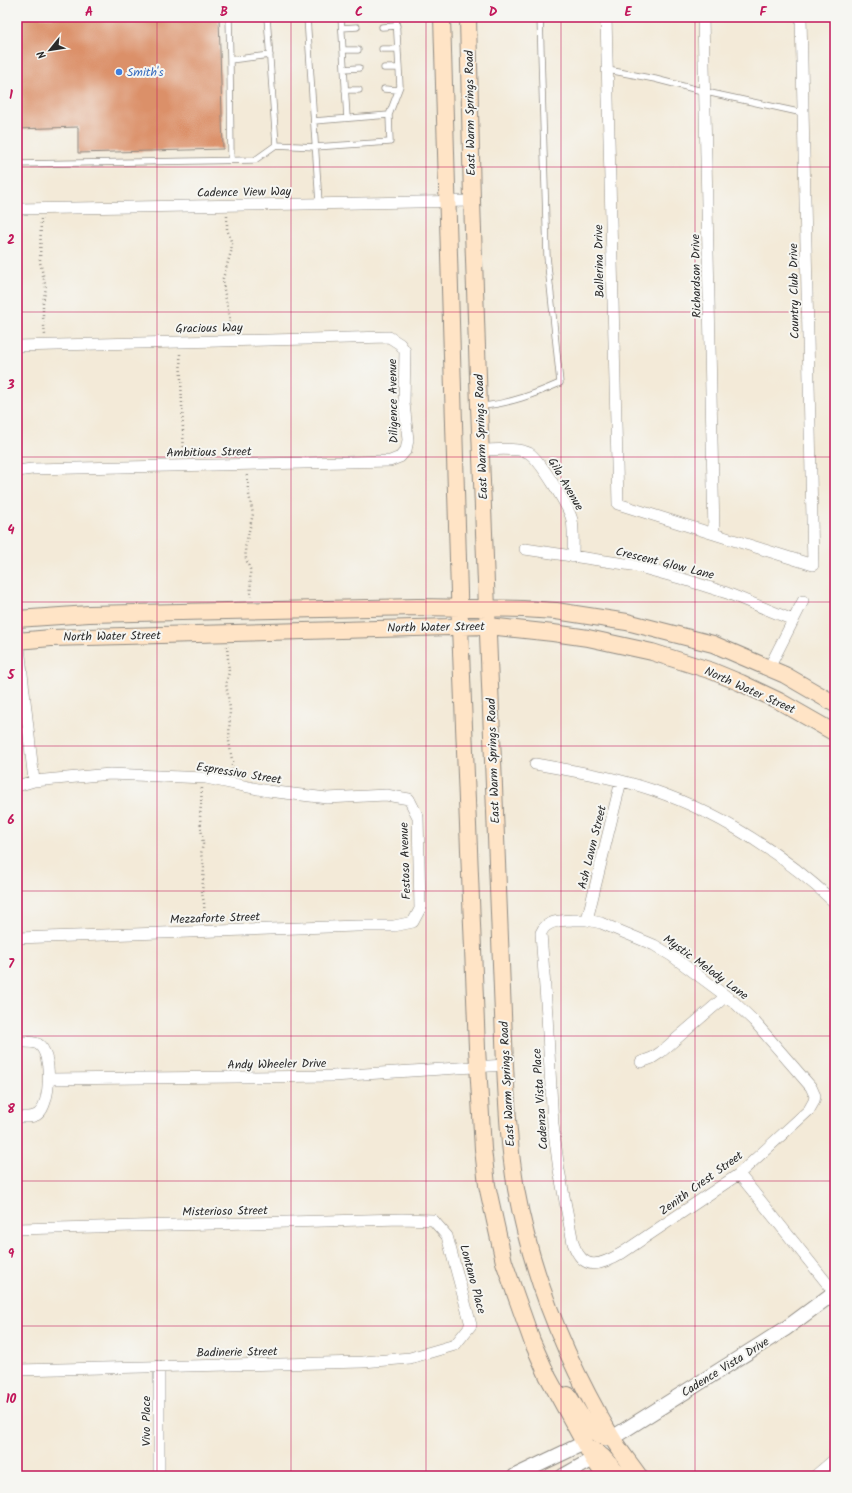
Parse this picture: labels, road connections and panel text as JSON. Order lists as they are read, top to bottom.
{
  "streets": {
    "main road": ["East Warm Springs Road", "North Water Street"],
    "street": [
      "Cadence View Way",
      "Ballerina Drive",
      "Richardson Drive",
      "Country Club Drive",
      "Gracious Way",
      "Diligence Avenue",
      "Ambitious Street",
      "Gila Avenue",
      "Crescent Glow Lane",
      "Espressivo Street",
      "Ash Lawn Street",
      "Festoso Avenue",
      "Mezzaforte Street",
      "Mystic Melody Lane",
      "Andy Wheeler Drive",
      "Cadenza Vista Place",
      "Zenith Crest Street",
      "Misterioso Street",
      "Lontano Place",
      "Badinerie Street",
      "Cadence Vista Drive",
      "Vivo Place"
    ]
  },
  "crossings": [
    ["East Warm Springs Road", "Cadence View Way"],
    ["East Warm Springs Road", "Gila Avenue"],
    ["East Warm Springs Road", "North Water Street"],
    ["East Warm Springs Road", "Andy Wheeler Drive"],
    ["East Warm Springs Road", "Cadence Vista Drive"],
    ["Ballerina Drive", "Richardson Drive"],
    ["Ballerina Drive", "Country Club Drive"],
    ["Richardson Drive", "Country Club Drive"],
    ["Gracious Way", "Diligence Avenue"],
    ["Diligence Avenue", "Ambitious Street"],
    ["Gila Avenue", "Crescent Glow Lane"],
    ["Espressivo Street", "Festoso Avenue"],
    ["Ash Lawn Street", "Mystic Melody Lane"],
    ["Festoso Avenue", "Mezzaforte Street"],
    ["Mystic Melody Lane", "Cadenza Vista Place"],
    ["Mystic Melody Lane", "Zenith Crest Street"],
    ["Cadenza Vista Place", "Zenith Crest Street"],
    ["Misterioso Street", "Lontano Place"],
    ["Lontano Place", "Badinerie Street"],
    ["Badinerie Street", "Vivo Place"]
  ],
  "places": ["Smith's"],
  "north": "bottom left",
  "grid": {
    "columns": [
      "A",
      "B",
      "C",
      "D",
      "E",
      "F"
    ],
    "rows": [
      "1",
      "2",
      "3",
      "4",
      "5",
      "6",
      "7",
      "8",
      "9",
      "10"
    ]
  }
}
